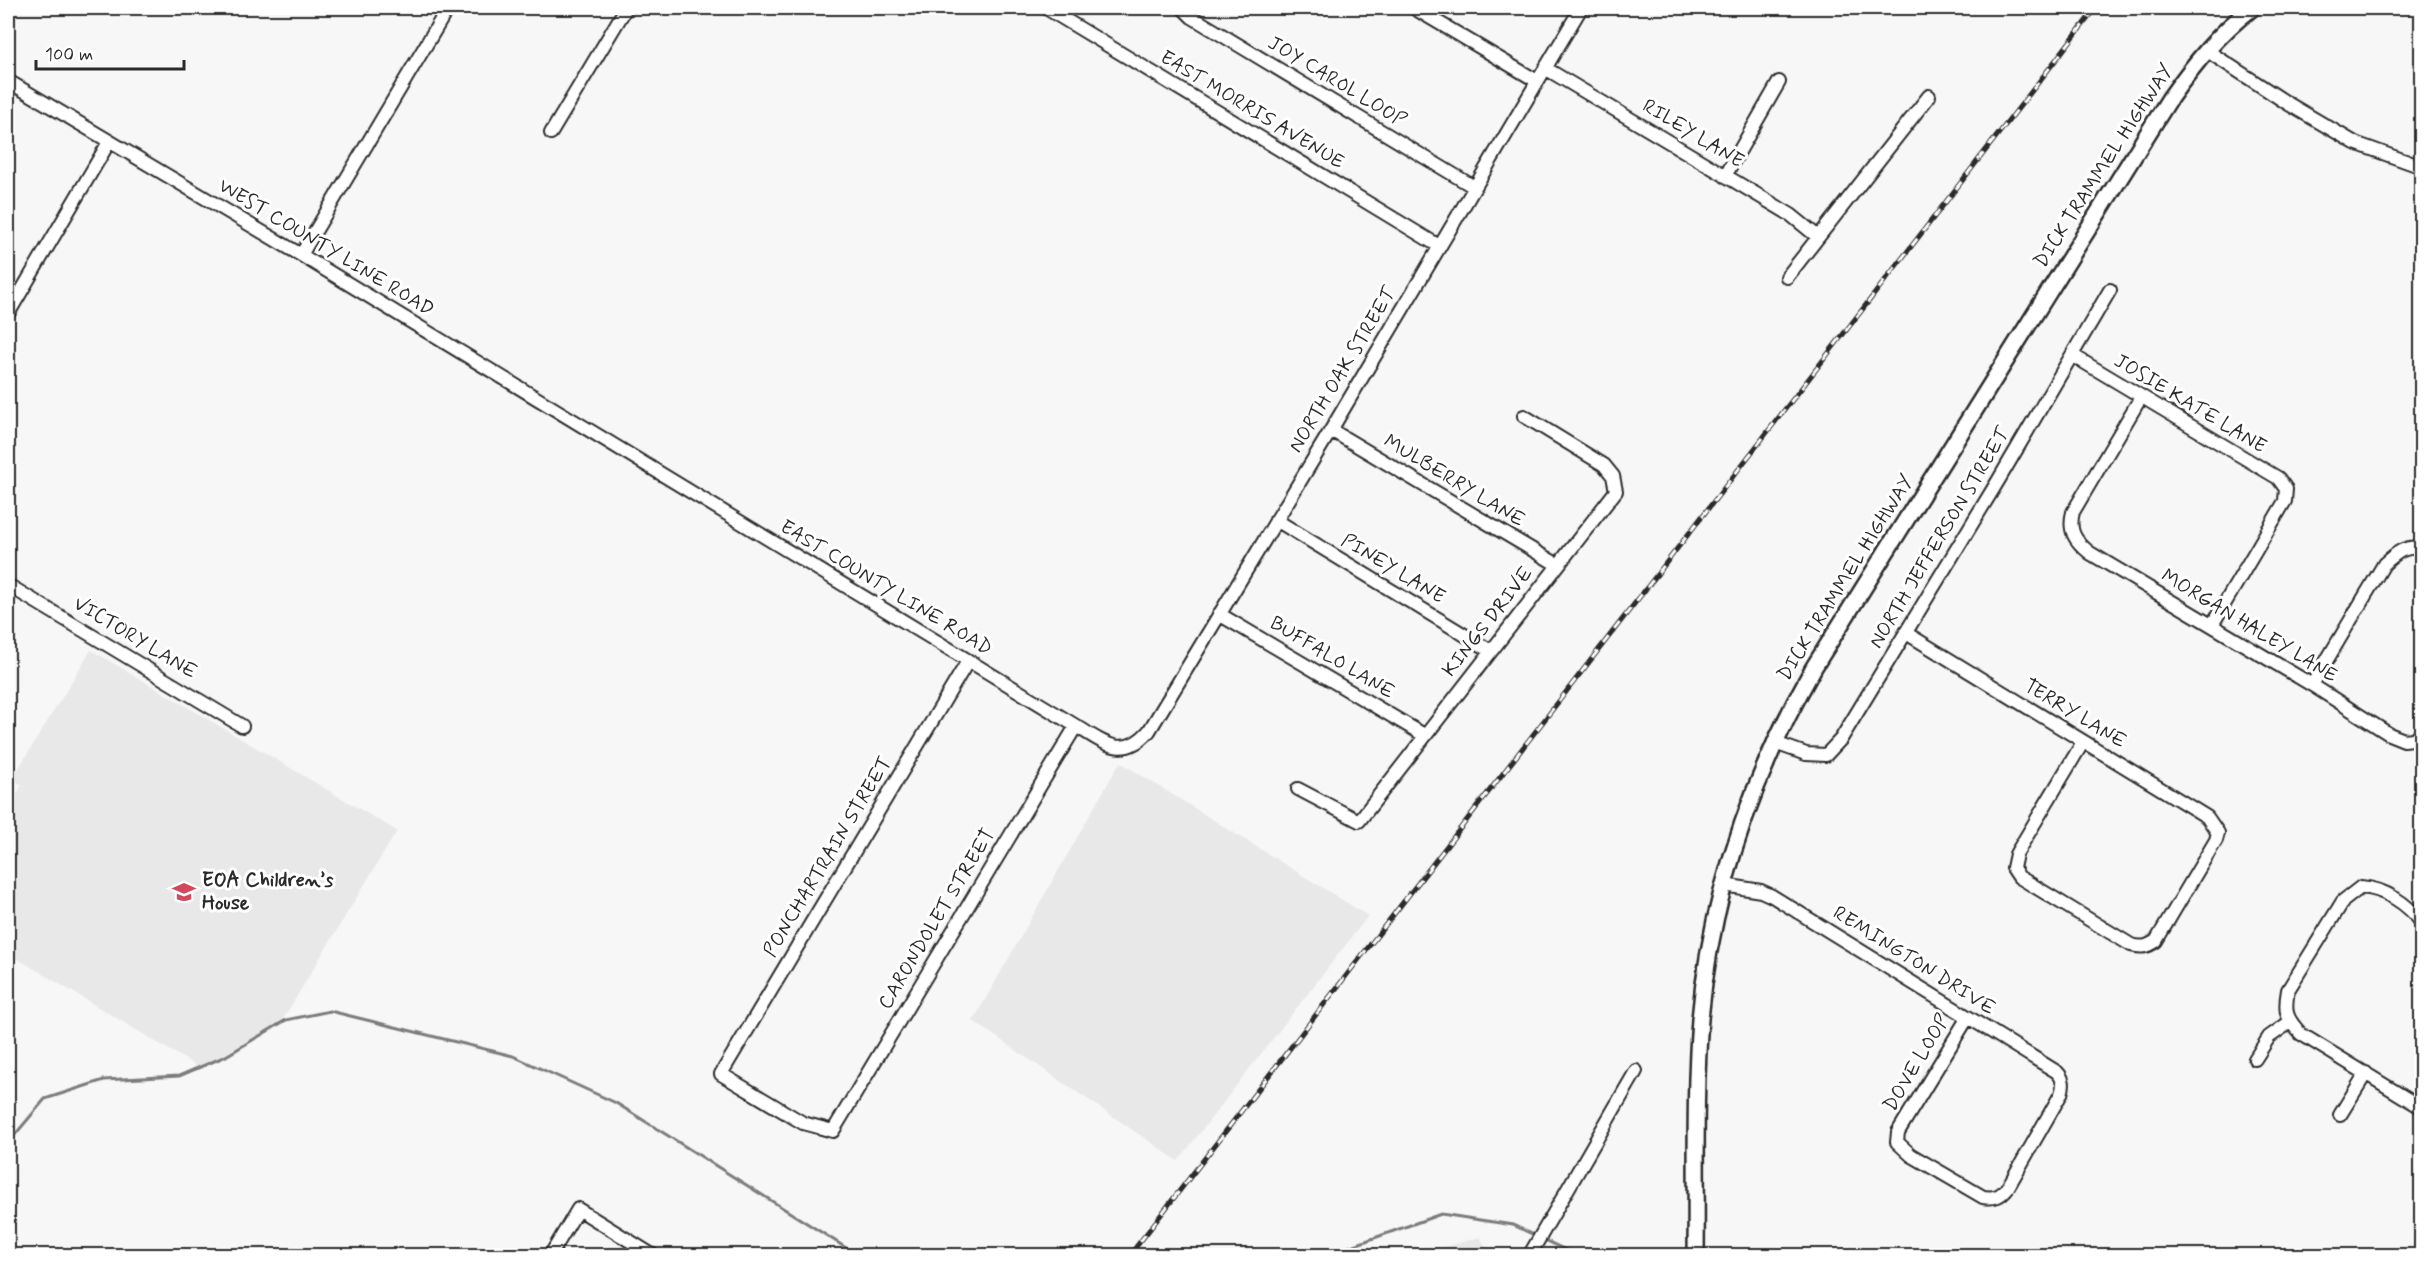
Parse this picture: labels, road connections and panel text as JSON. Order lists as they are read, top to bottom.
{
  "streets": {
    "main road": ["DICK TRAMMEL HIGHWAY"],
    "street": [
      "JOY CAROL LOOP",
      "EAST MORRIS AVENUE",
      "RILEY LANE",
      "WEST COUNTY LINE ROAD",
      "NORTH OAK STREET",
      "JOSIE KATE LANE",
      "MULBERRY LANE",
      "NORTH JEFFERSON STREET",
      "PINEY LANE",
      "EAST COUNTY LINE ROAD",
      "KINGS DRIVE",
      "MORGAN HALEY LANE",
      "VICTORY LANE",
      "BUFFALO LANE",
      "TERRY LANE",
      "PONCHARTRAIN STREET",
      "CARONDOLET STREET",
      "REMINGTON DRIVE",
      "DOVE LOOP"
    ]
  },
  "crossings": [
    ["JOY CAROL LOOP", "NORTH OAK STREET"],
    ["EAST MORRIS AVENUE", "NORTH OAK STREET"],
    ["RILEY LANE", "NORTH OAK STREET"],
    ["DICK TRAMMEL HIGHWAY", "NORTH JEFFERSON STREET"],
    ["DICK TRAMMEL HIGHWAY", "REMINGTON DRIVE"],
    ["WEST COUNTY LINE ROAD", "EAST COUNTY LINE ROAD"],
    ["NORTH OAK STREET", "MULBERRY LANE"],
    ["NORTH OAK STREET", "PINEY LANE"],
    ["NORTH OAK STREET", "EAST COUNTY LINE ROAD"],
    ["NORTH OAK STREET", "BUFFALO LANE"],
    ["JOSIE KATE LANE", "NORTH JEFFERSON STREET"],
    ["JOSIE KATE LANE", "MORGAN HALEY LANE"],
    ["MULBERRY LANE", "KINGS DRIVE"],
    ["NORTH JEFFERSON STREET", "TERRY LANE"],
    ["PINEY LANE", "KINGS DRIVE"],
    ["EAST COUNTY LINE ROAD", "PONCHARTRAIN STREET"],
    ["EAST COUNTY LINE ROAD", "CARONDOLET STREET"],
    ["KINGS DRIVE", "BUFFALO LANE"],
    ["PONCHARTRAIN STREET", "CARONDOLET STREET"],
    ["REMINGTON DRIVE", "DOVE LOOP"]
  ],
  "places": {
    "school or university": ["EOA Children’s House"]
  },
  "scale_bar": "100 m"
}
